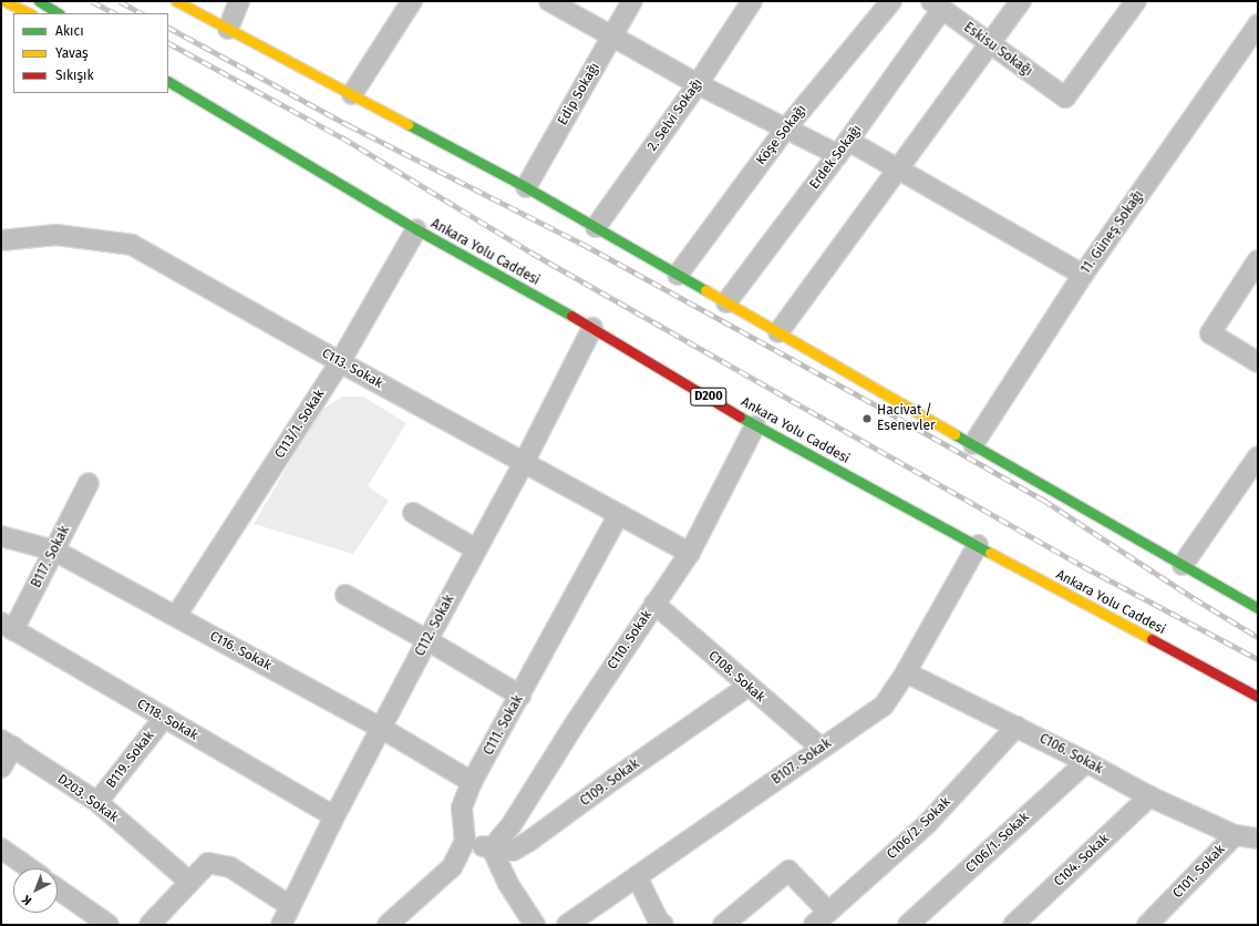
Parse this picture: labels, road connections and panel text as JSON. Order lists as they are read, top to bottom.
{
  "streets": {
    "highway": ["Ankara Yolu Caddesi", "D200"],
    "street": [
      "Eskisu Sokağı",
      "Edip Sokağı",
      "2. Selvi Sokağı",
      "Köşe Sokağı",
      "Erdek Sokağı",
      "11. Güneş Sokağı",
      "C113. Sokak",
      "C113/1. Sokak",
      "B117. Sokak",
      "C112. Sokak",
      "C110. Sokak",
      "C116. Sokak",
      "C108. Sokak",
      "C118. Sokak",
      "C111. Sokak",
      "C106. Sokak",
      "B119. Sokak",
      "B107. Sokak",
      "C109. Sokak",
      "D203. Sokak",
      "C106/2. Sokak",
      "C106/1. Sokak",
      "C104. Sokak",
      "C101. Sokak"
    ]
  },
  "crossings": [
    ["Eskisu Sokağı", "Erdek Sokağı"],
    ["Ankara Yolu Caddesi", "C113/1. Sokak"],
    ["Ankara Yolu Caddesi", "C112. Sokak"],
    ["Ankara Yolu Caddesi", "C110. Sokak"],
    ["Ankara Yolu Caddesi", "B107. Sokak"],
    ["C113. Sokak", "C113/1. Sokak"],
    ["C113. Sokak", "C112. Sokak"],
    ["C113. Sokak", "C110. Sokak"],
    ["C113. Sokak", "C111. Sokak"],
    ["C113/1. Sokak", "C116. Sokak"],
    ["B117. Sokak", "C116. Sokak"],
    ["B117. Sokak", "C118. Sokak"],
    ["C112. Sokak", "C116. Sokak"],
    ["C112. Sokak", "C118. Sokak"],
    ["C110. Sokak", "C108. Sokak"],
    ["C110. Sokak", "C109. Sokak"],
    ["C116. Sokak", "C111. Sokak"],
    ["C108. Sokak", "B107. Sokak"],
    ["C108. Sokak", "C109. Sokak"],
    ["C118. Sokak", "B119. Sokak"],
    ["C111. Sokak", "C109. Sokak"],
    ["C106. Sokak", "B107. Sokak"],
    ["C106. Sokak", "C106/2. Sokak"],
    ["C106. Sokak", "C106/1. Sokak"],
    ["C106. Sokak", "C104. Sokak"],
    ["C106. Sokak", "C101. Sokak"],
    ["B119. Sokak", "D203. Sokak"]
  ],
  "places": ["Hacivat / Esenevler"],
  "legend": ["Akıcı", "Yavaş", "Sıkışık"],
  "north": "bottom left"
}
